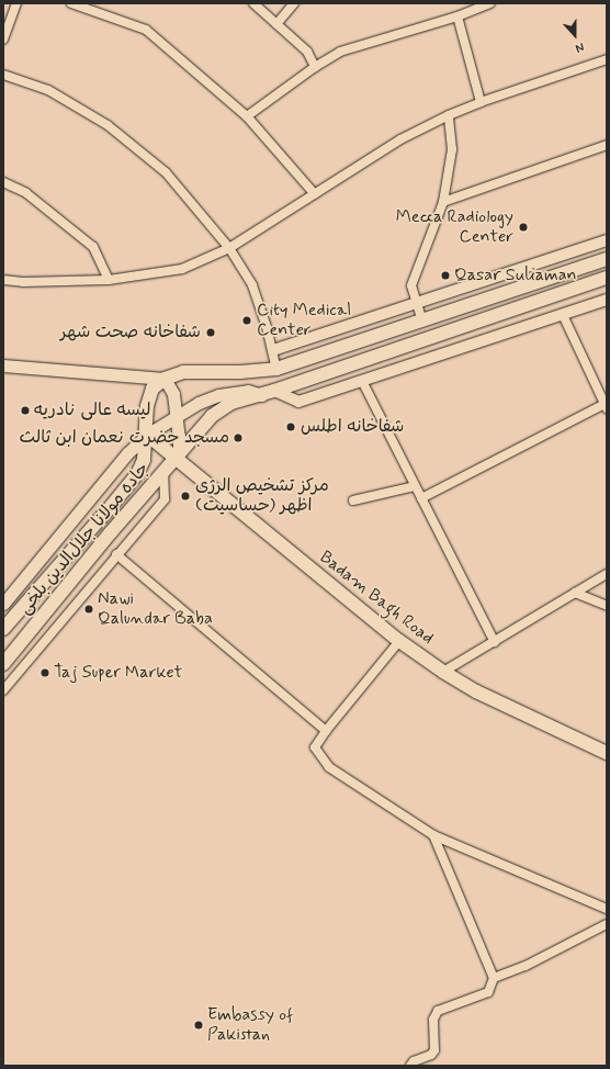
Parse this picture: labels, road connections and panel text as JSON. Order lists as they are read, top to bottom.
{
  "streets": {
    "main road": ["جاده مولانا جلال‌الدین بلخی", "Badam Bagh Road"]
  },
  "crossings": [
    ["جاده مولانا جلال‌الدین بلخی", "Badam Bagh Road"]
  ],
  "places": [
    "Mecca Radiology Center",
    "Qasar Suliaman",
    "City Medical Center",
    "شفاخانه صحت شهر",
    "لیسه عالی نادریه",
    "شفاخانه اطلس",
    "مسجد حضرت نعمان ابن ثالث",
    "مرکز تشخیص الرژی (حساسیت) اظهر",
    "Nawi Qalundar Baba",
    "Taj Super Market",
    "Embassy of Pakistan"
  ],
  "north": "bottom"
}
